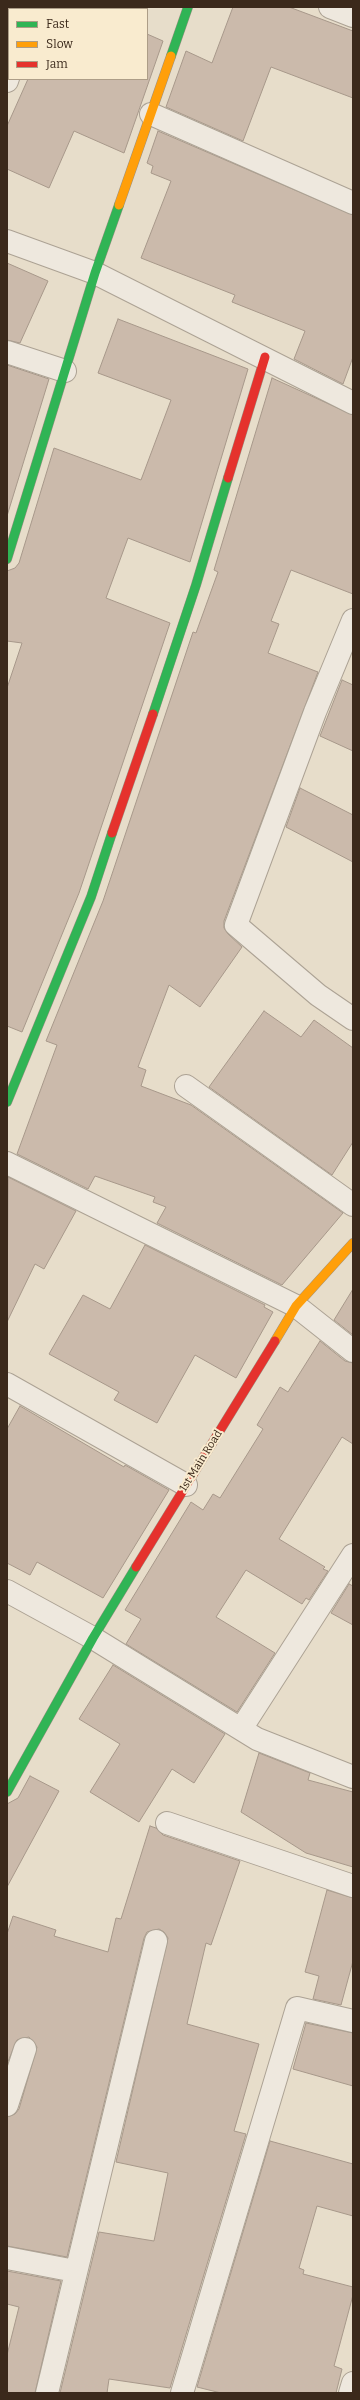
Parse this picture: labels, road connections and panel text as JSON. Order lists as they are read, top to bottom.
{
  "streets": {
    "street": ["1st Main Road"]
  },
  "legend": ["Fast", "Slow", "Jam"]
}
